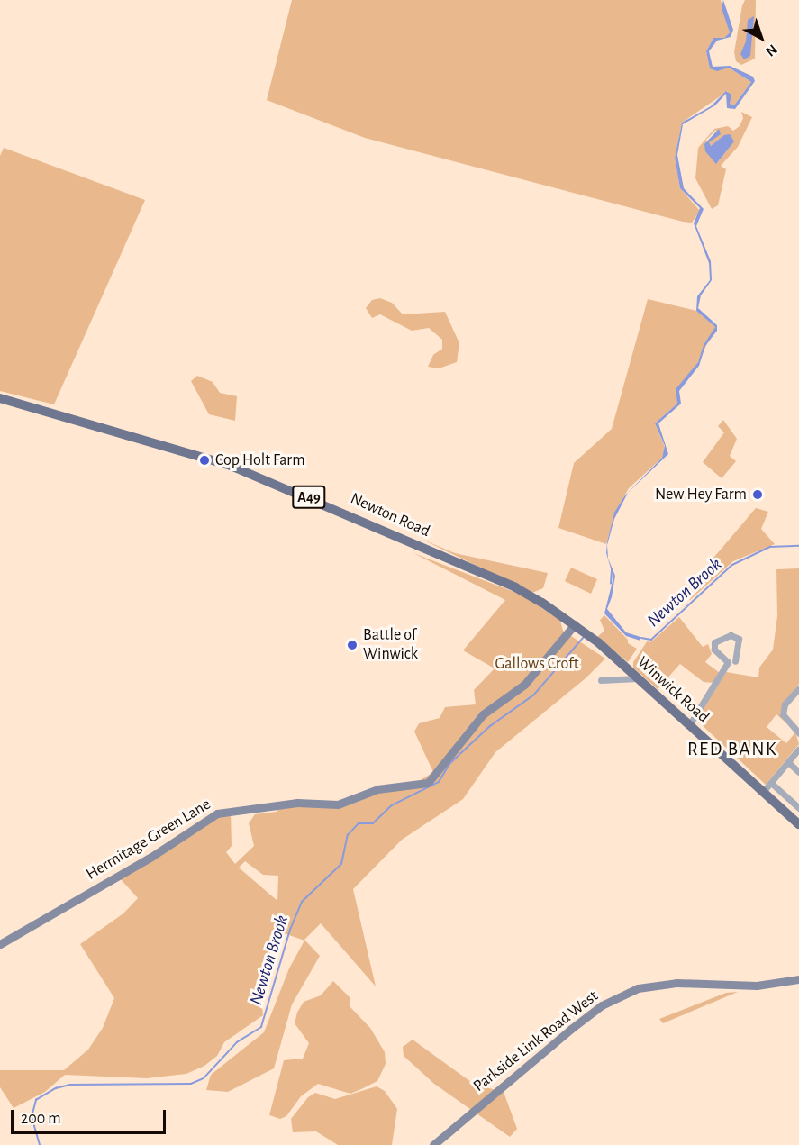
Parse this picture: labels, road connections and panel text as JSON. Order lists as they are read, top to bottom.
{
  "streets": {
    "main road": ["A49", "Newton Road", "Winwick Road"],
    "street": ["Hermitage Green Lane", "Parkside Link Road West"]
  },
  "crossings": [
    ["Newton Road", "Winwick Road"],
    ["Newton Road", "Hermitage Green Lane"]
  ],
  "districts": ["RED BANK"],
  "water": ["Newton Brook"],
  "parks": ["Gallows Croft"],
  "places": ["Cop Holt Farm", "New Hey Farm", "Battle of Winwick"],
  "scale_bar": "200 m",
  "north": "bottom right"
}
